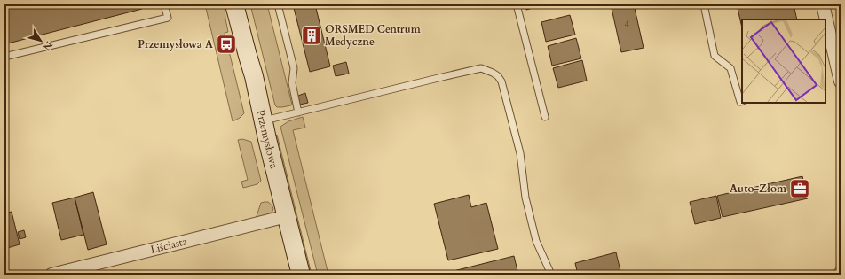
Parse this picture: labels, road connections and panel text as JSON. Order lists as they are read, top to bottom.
{
  "streets": {
    "street": ["Przemysłowa", "Liściasta"]
  },
  "crossings": [
    ["Przemysłowa", "Liściasta"]
  ],
  "places": {
    "building": ["ORSMED Centrum Medyczne"],
    "bus stop": ["Przemysłowa A"],
    "office": ["Auto-Złom"]
  },
  "house_numbers": ["4"],
  "north": "bottom right"
}
